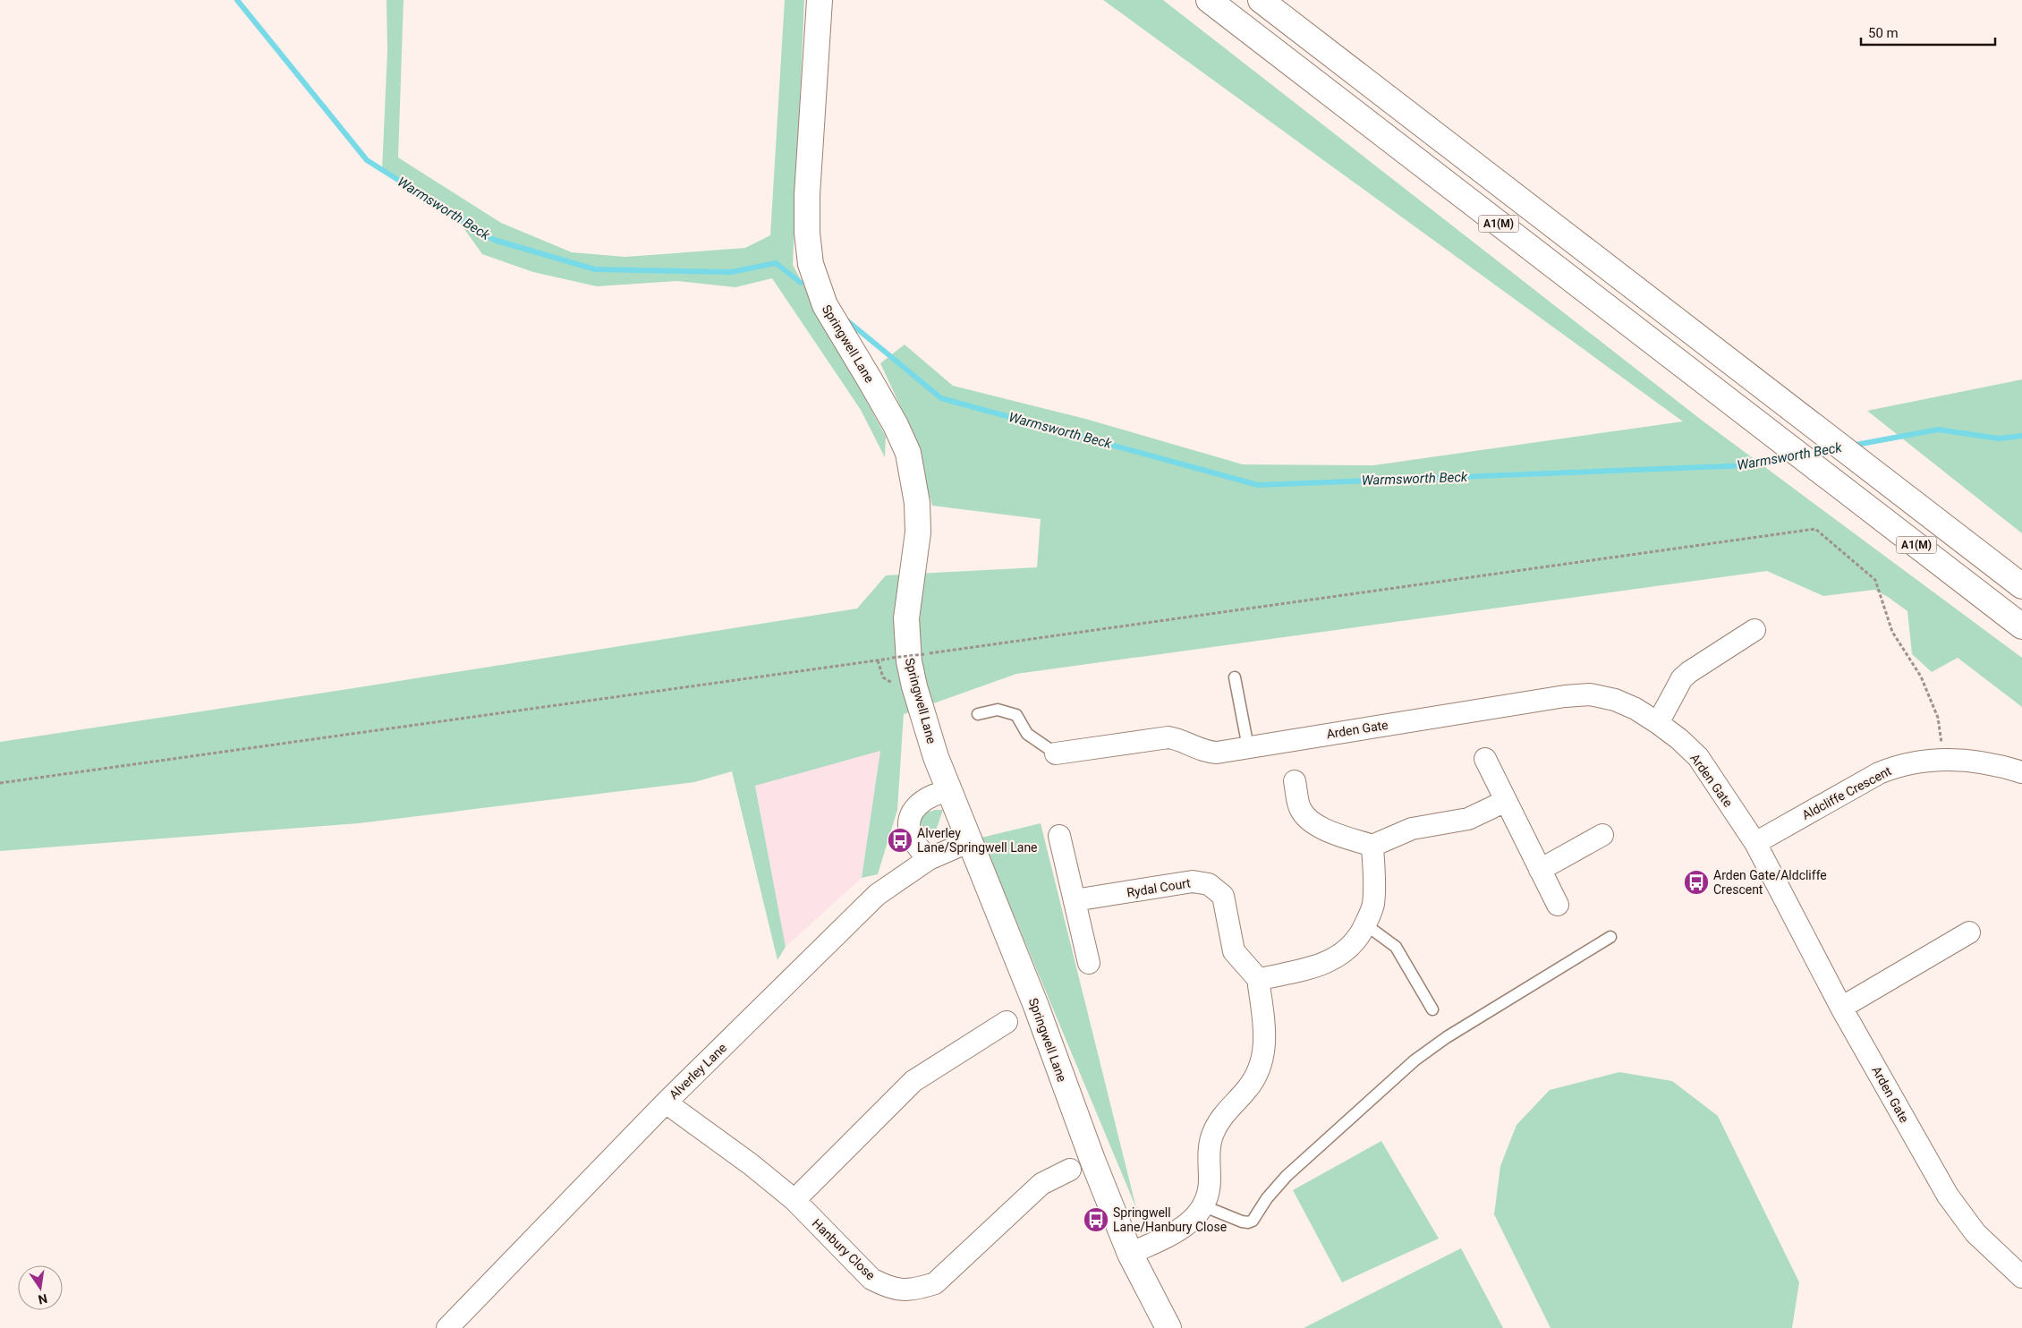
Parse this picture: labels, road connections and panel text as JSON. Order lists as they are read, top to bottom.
{
  "streets": {
    "main road": ["A1(M)", "Springwell Lane"],
    "street": [
      "Arden Gate",
      "Aldcliffe Crescent",
      "Rydal Court",
      "Alverley Lane",
      "Hanbury Close"
    ]
  },
  "crossings": [
    ["Springwell Lane", "Alverley Lane"],
    ["Arden Gate", "Aldcliffe Crescent"],
    ["Alverley Lane", "Hanbury Close"]
  ],
  "water": ["Warmsworth Beck"],
  "places": {
    "bus stop": ["Alverley Lane/Springwell Lane", "Arden Gate/Aldcliffe Crescent", "Springwell Lane/Hanbury Close"]
  },
  "scale_bar": "50 m",
  "north": "bottom"
}
